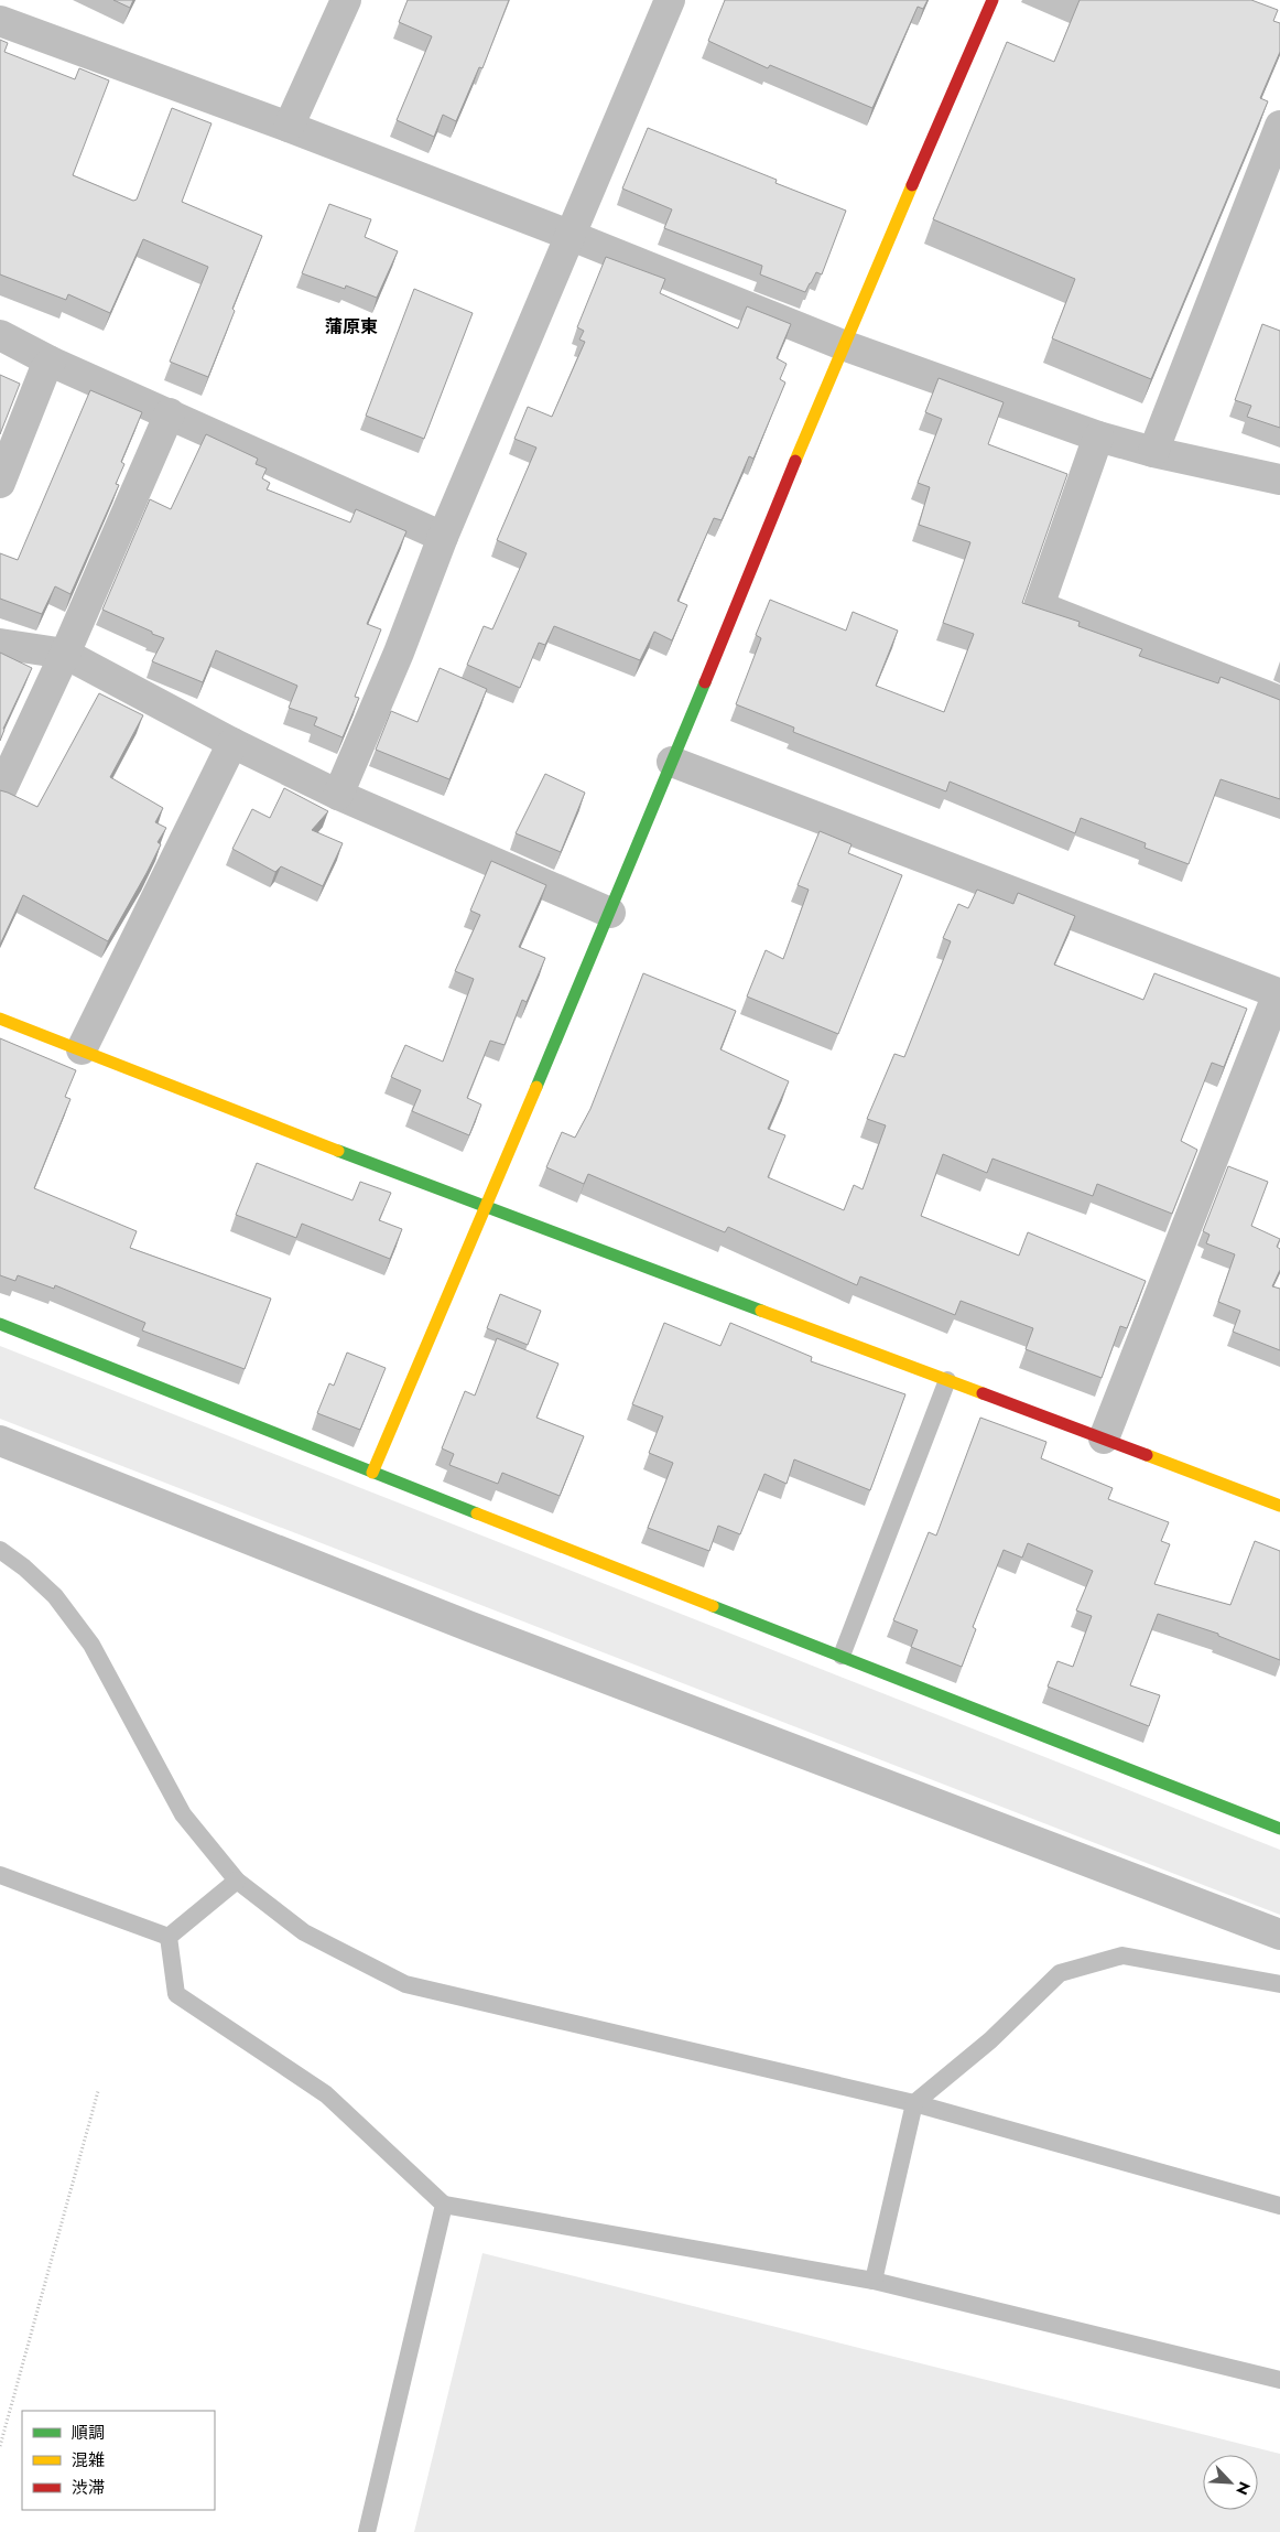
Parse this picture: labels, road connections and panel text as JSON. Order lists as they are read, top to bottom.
{
  "districts": ["蒲原東"],
  "legend": ["順調", "混雑", "渋滞"],
  "north": "bottom right"
}
